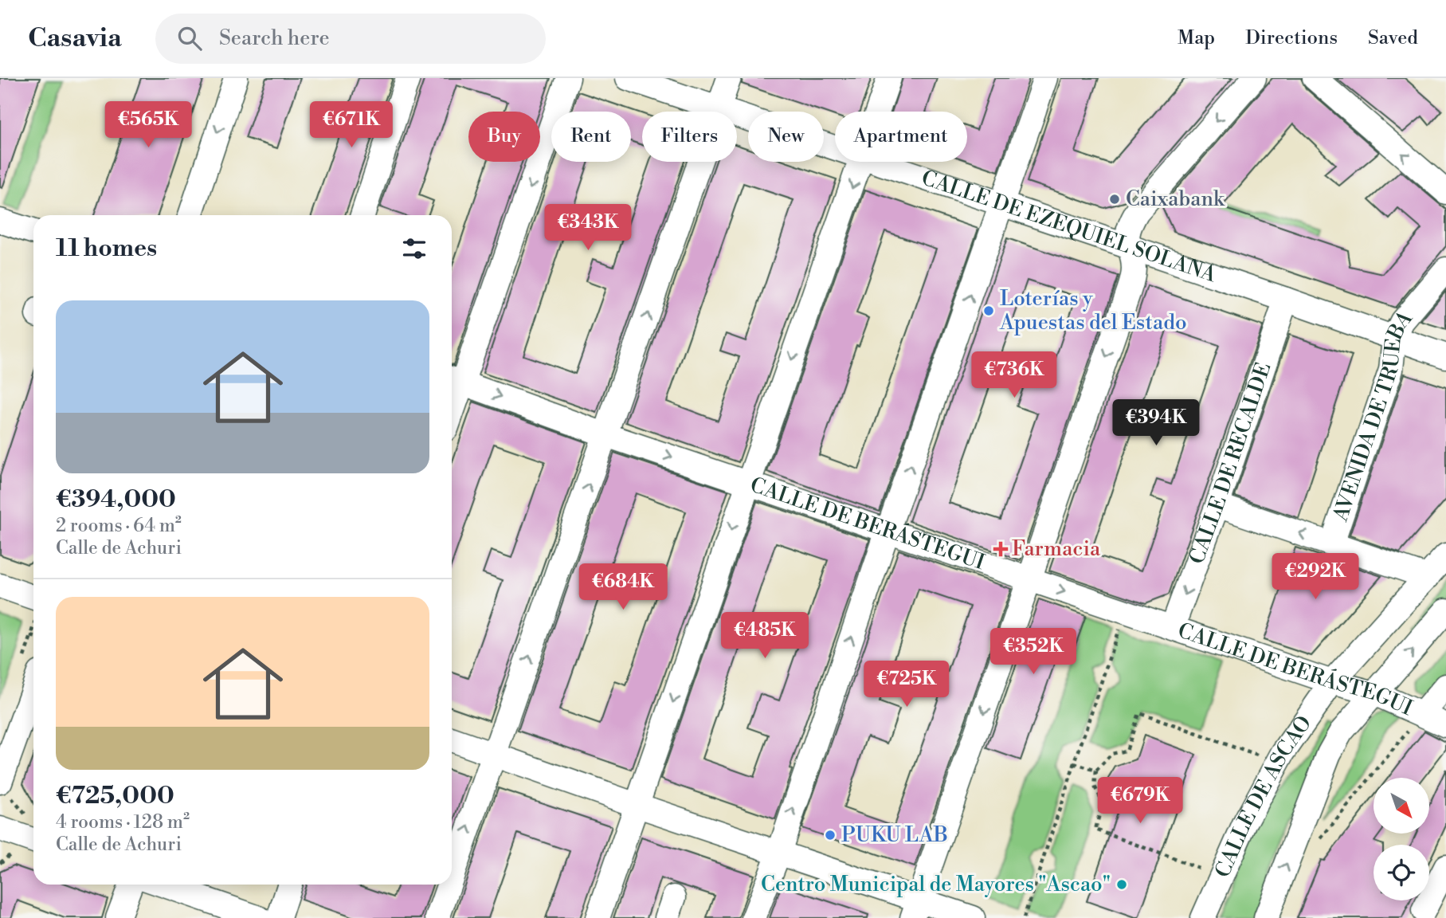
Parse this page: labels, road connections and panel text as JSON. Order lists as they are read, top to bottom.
{
  "streets": {
    "street": [
      "CALLE DE EZEQUIEL SOLANA",
      "AVENIDA DE TRUEBA",
      "CALLE DE RECALDE",
      "CALLE DE BERÁSTEGUI",
      "CALLE DE ASCAO"
    ]
  },
  "crossings": [
    ["CALLE DE EZEQUIEL SOLANA", "AVENIDA DE TRUEBA"],
    ["CALLE DE EZEQUIEL SOLANA", "CALLE DE RECALDE"],
    ["CALLE DE RECALDE", "CALLE DE BERÁSTEGUI"],
    ["CALLE DE BERÁSTEGUI", "CALLE DE ASCAO"]
  ],
  "one_way": ["CALLE DE BERÁSTEGUI"],
  "places": {
    "other": [
      "Caixabank",
      "Loterías y Apuestas del Estado",
      "PUKU LAB",
      "Centro Municipal de Mayores \"Ascao\""
    ],
    "health": ["Farmacia"]
  },
  "north": "bottom right",
  "page": {
    "header": "Casavia",
    "search": "Search here",
    "nav": ["Map", "Directions", "Saved"],
    "price": [
      "€565K",
      "€671K",
      "€343K",
      "€736K",
      "€394K",
      "€292K",
      "€684K",
      "€485K",
      "€352K",
      "€725K",
      "€679K"
    ],
    "chip": [
      "Buy",
      "Rent",
      "Filters",
      "New",
      "Apartment"
    ],
    "heading": "11 homes",
    "list": [
      {
        "name": "€394,000",
        "note": "2 rooms · 64 m² · Calle de Achuri"
      },
      {
        "name": "€725,000",
        "note": "4 rooms · 128 m² · Calle de Achuri"
      }
    ]
  }
}
